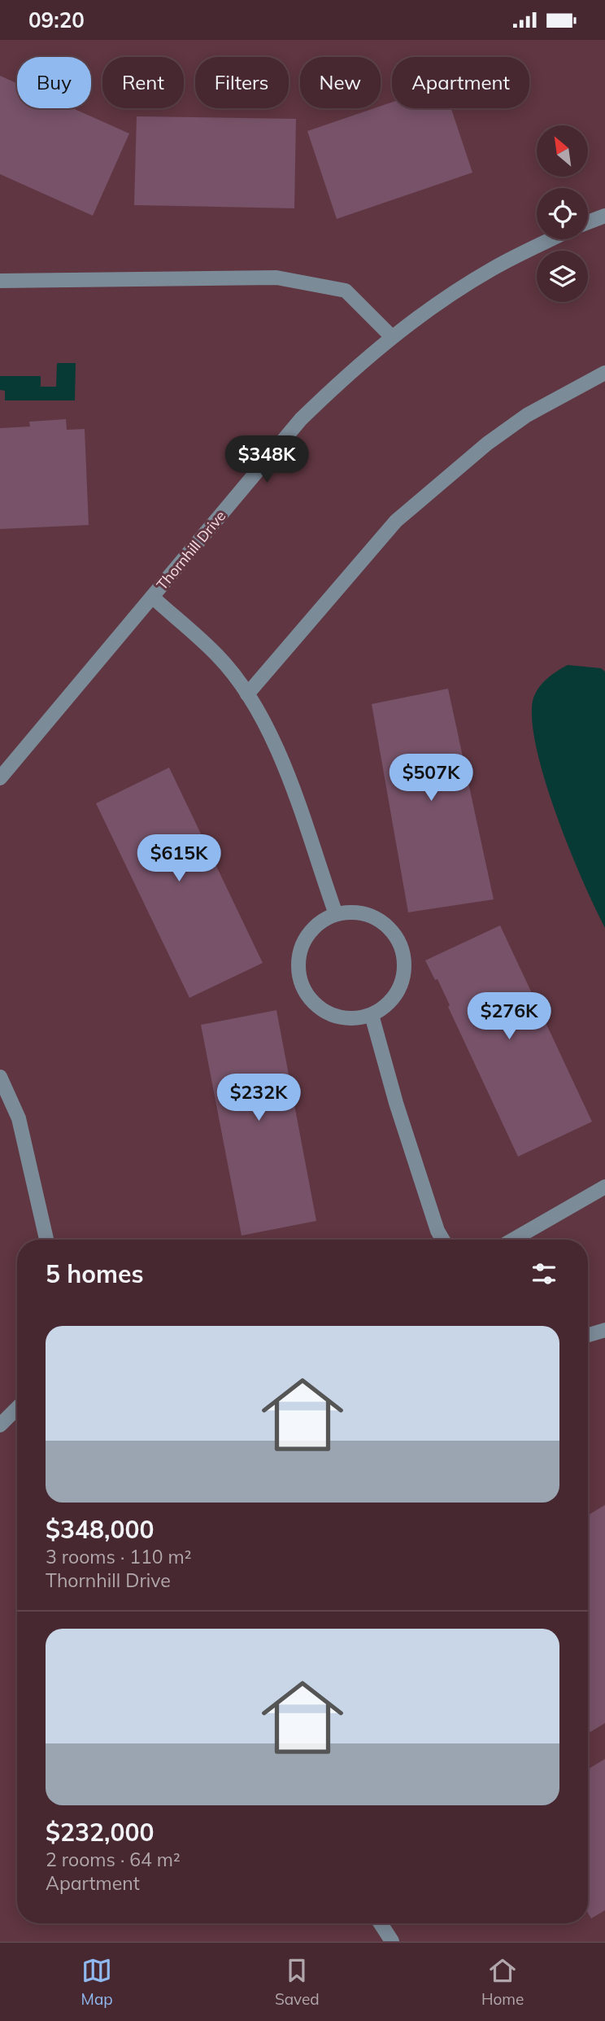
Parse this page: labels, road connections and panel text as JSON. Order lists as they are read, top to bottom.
{
  "streets": {
    "street": ["Thornhill Drive"]
  },
  "north": "top left",
  "page": {
    "status": "09:20",
    "chip": [
      "Buy",
      "Rent",
      "Filters",
      "New",
      "Apartment"
    ],
    "price": [
      "$348K",
      "$507K",
      "$615K",
      "$276K",
      "$232K"
    ],
    "heading": "5 homes",
    "list": [
      {
        "name": "$348,000",
        "note": "3 rooms · 110 m² · Thornhill Drive"
      },
      {
        "name": "$232,000",
        "note": "2 rooms · 64 m² · Apartment"
      }
    ],
    "tabs": ["Map", "Saved", "Home"]
  }
}
